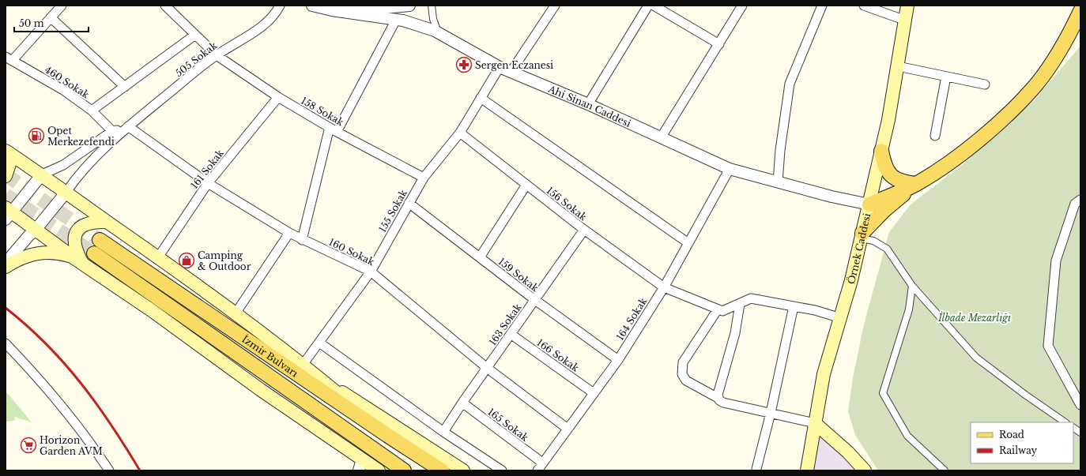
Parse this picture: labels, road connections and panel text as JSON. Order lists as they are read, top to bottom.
{
  "streets": {
    "main road": ["Örnek Caddesi", "İzmir Bulvarı"],
    "street": [
      "505 Sokak",
      "460 Sokak",
      "Ahi Sinan Caddesi",
      "158 Sokak",
      "161 Sokak",
      "156 Sokak",
      "155 Sokak",
      "160 Sokak",
      "159 Sokak",
      "164 Sokak",
      "163 Sokak",
      "166 Sokak",
      "165 Sokak"
    ]
  },
  "crossings": [
    ["505 Sokak", "158 Sokak"],
    ["505 Sokak", "160 Sokak"],
    ["Ahi Sinan Caddesi", "155 Sokak"],
    ["Ahi Sinan Caddesi", "Örnek Caddesi"],
    ["Ahi Sinan Caddesi", "164 Sokak"],
    ["158 Sokak", "161 Sokak"],
    ["158 Sokak", "155 Sokak"],
    ["161 Sokak", "160 Sokak"],
    ["156 Sokak", "155 Sokak"],
    ["156 Sokak", "164 Sokak"],
    ["156 Sokak", "163 Sokak"],
    ["155 Sokak", "160 Sokak"],
    ["155 Sokak", "159 Sokak"],
    ["160 Sokak", "164 Sokak"],
    ["160 Sokak", "163 Sokak"],
    ["159 Sokak", "164 Sokak"],
    ["159 Sokak", "163 Sokak"],
    ["164 Sokak", "166 Sokak"],
    ["164 Sokak", "165 Sokak"],
    ["163 Sokak", "166 Sokak"],
    ["163 Sokak", "165 Sokak"]
  ],
  "parks": ["İlbade Mezarlığı"],
  "places": {
    "pharmacy": ["Sergen Eczanesi"],
    "fuel station": ["Opet Merkezefendi"],
    "shop": ["Camping & Outdoor"],
    "supermarket": ["Horizon Garden AVM"]
  },
  "legend": ["Road", "Railway"],
  "scale_bar": "50 m"
}
